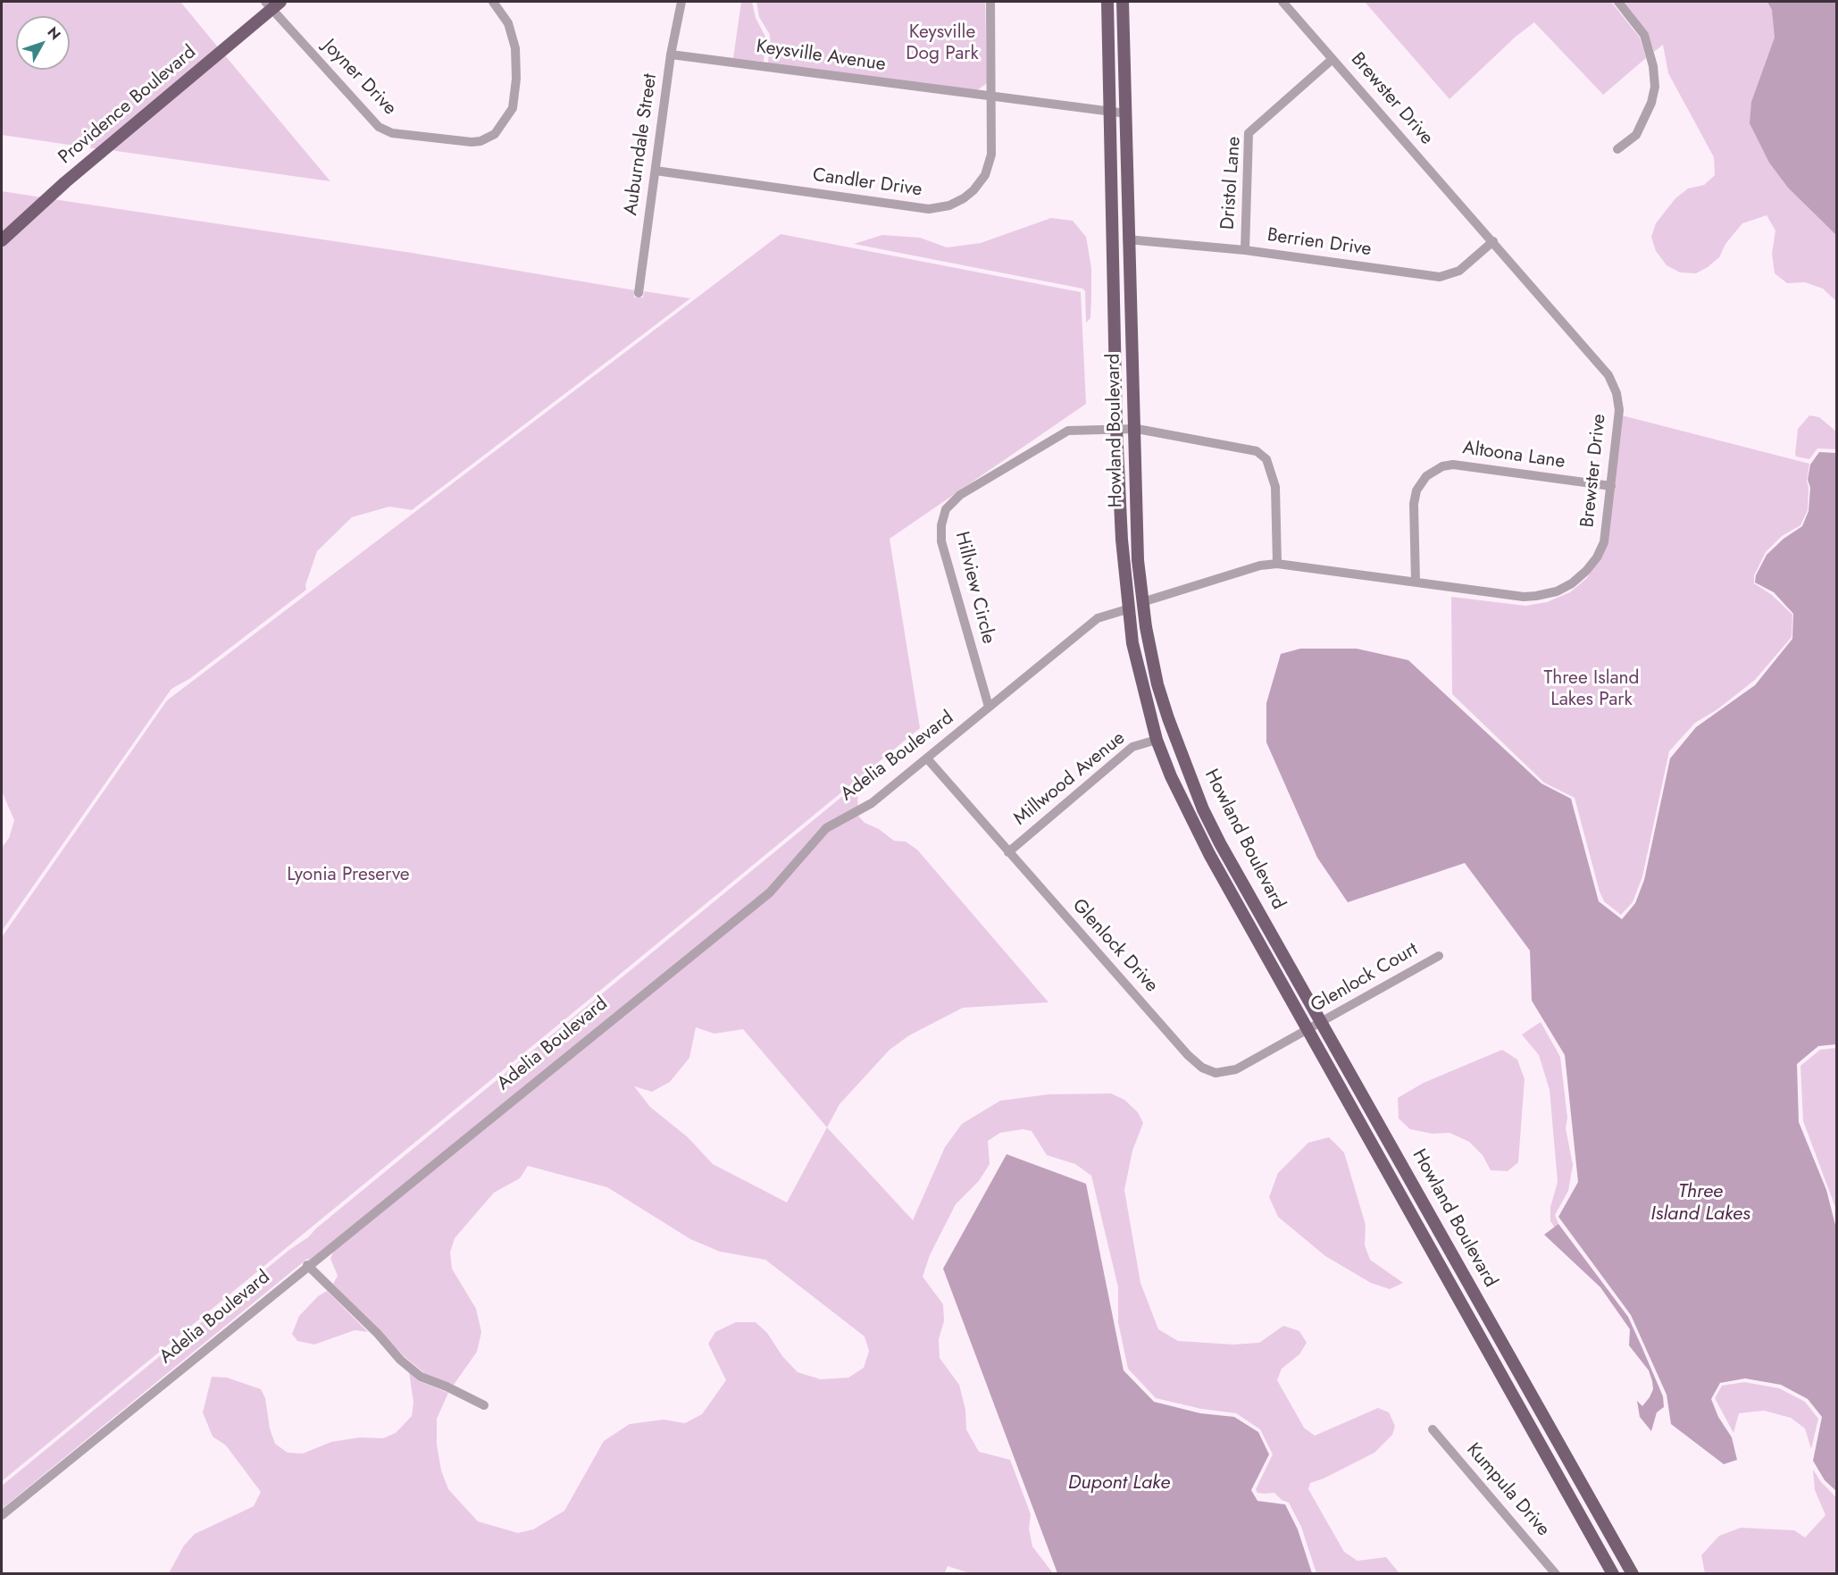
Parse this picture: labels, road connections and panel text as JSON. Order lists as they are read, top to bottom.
{
  "streets": {
    "main road": ["Providence Boulevard", "Howland Boulevard"],
    "street": [
      "Keysville Avenue",
      "Joyner Drive",
      "Brewster Drive",
      "Auburndale Street",
      "Candler Drive",
      "Dristol Lane",
      "Berrien Drive",
      "Altoona Lane",
      "Hillview Circle",
      "Adelia Boulevard",
      "Millwood Avenue",
      "Glenlock Drive",
      "Glenlock Court",
      "Kumpula Drive"
    ]
  },
  "crossings": [
    ["Keysville Avenue", "Auburndale Street"],
    ["Keysville Avenue", "Candler Drive"],
    ["Keysville Avenue", "Howland Boulevard"],
    ["Joyner Drive", "Providence Boulevard"],
    ["Brewster Drive", "Dristol Lane"],
    ["Brewster Drive", "Berrien Drive"],
    ["Brewster Drive", "Howland Boulevard"],
    ["Brewster Drive", "Altoona Lane"],
    ["Auburndale Street", "Candler Drive"],
    ["Dristol Lane", "Berrien Drive"],
    ["Berrien Drive", "Howland Boulevard"],
    ["Howland Boulevard", "Hillview Circle"],
    ["Howland Boulevard", "Adelia Boulevard"],
    ["Howland Boulevard", "Millwood Avenue"],
    ["Howland Boulevard", "Glenlock Drive"],
    ["Howland Boulevard", "Glenlock Court"],
    ["Hillview Circle", "Adelia Boulevard"],
    ["Adelia Boulevard", "Glenlock Drive"],
    ["Millwood Avenue", "Glenlock Drive"],
    ["Glenlock Drive", "Glenlock Court"]
  ],
  "water": ["Three Island Lakes", "Dupont Lake"],
  "parks": ["Keysville Dog Park", "Three Island Lakes Park", "Lyonia Preserve"],
  "north": "top right"
}
